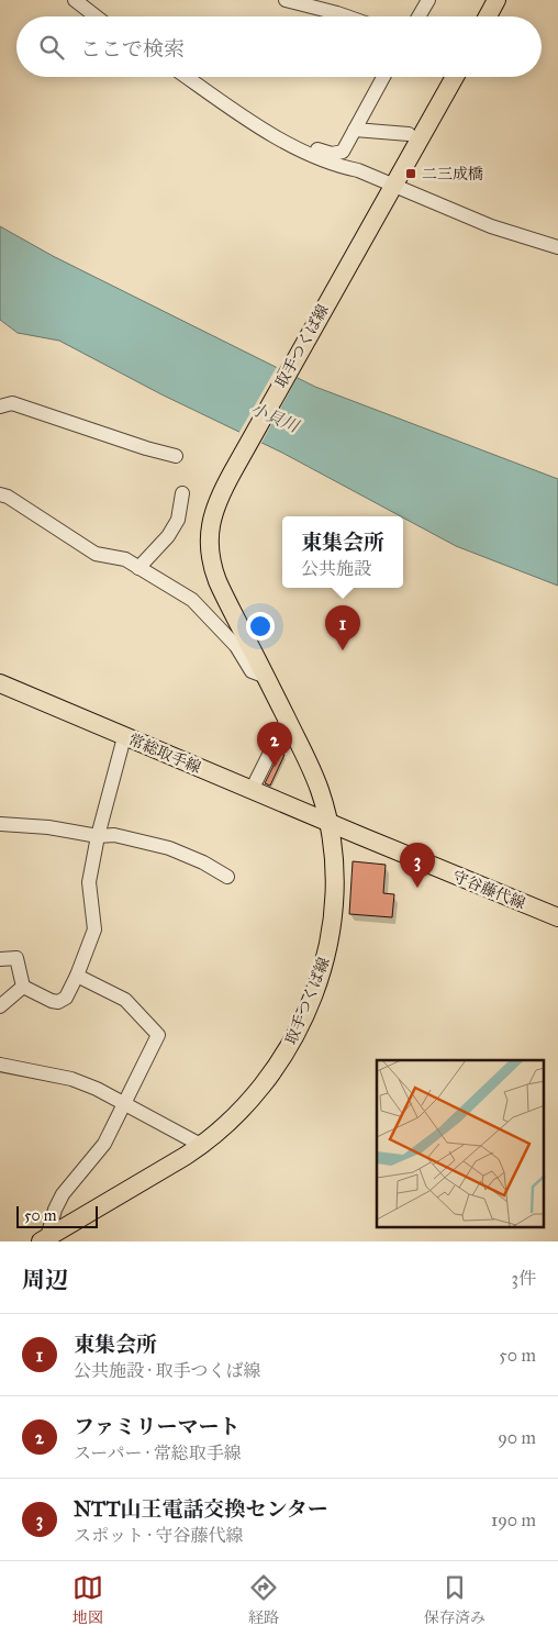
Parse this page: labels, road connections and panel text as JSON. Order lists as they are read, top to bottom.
{
  "streets": {
    "main road": ["取手つくば線", "常総取手線", "守谷藤代線"]
  },
  "crossings": [
    ["取手つくば線", "常総取手線"],
    ["取手つくば線", "守谷藤代線"],
    ["常総取手線", "守谷藤代線"]
  ],
  "water": ["小貝川"],
  "places": {
    "transit": ["二三成橋"]
  },
  "scale_bar": "50 m",
  "page": {
    "search": "ここで検索",
    "popup": ["東集会所", "公共施設"],
    "pins": ["1", "2", "3"],
    "scale": "50 m",
    "heading": ["周辺", "3件"],
    "list": [
      {
        "mark": "1",
        "name": "東集会所",
        "note": "公共施設 · 取手つくば線",
        "value": "50 m"
      },
      {
        "mark": "2",
        "name": "ファミリーマート",
        "note": "スーパー · 常総取手線",
        "value": "90 m"
      },
      {
        "mark": "3",
        "name": "NTT山王電話交換センター",
        "note": "スポット · 守谷藤代線",
        "value": "190 m"
      }
    ],
    "nav": ["地図", "経路", "保存済み"]
  }
}
